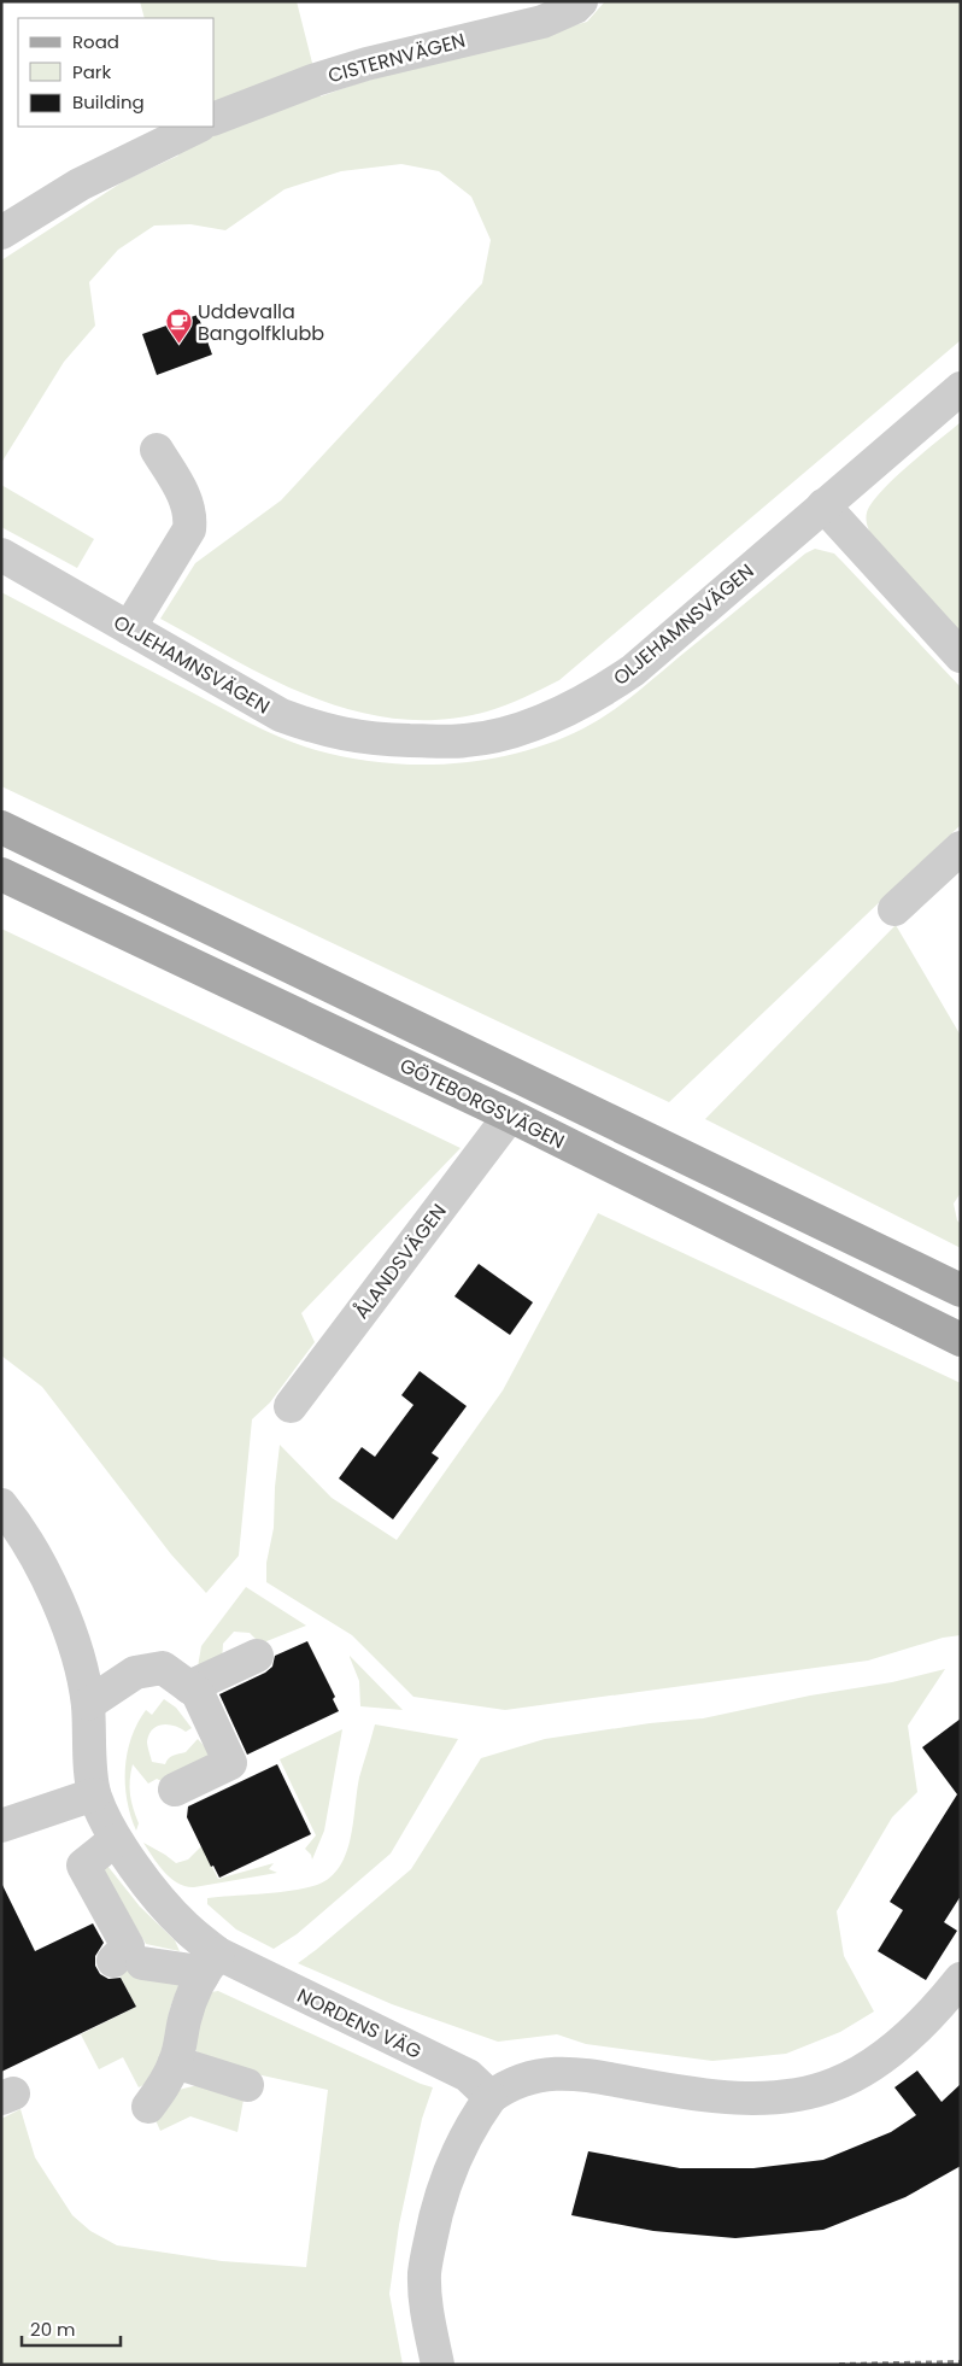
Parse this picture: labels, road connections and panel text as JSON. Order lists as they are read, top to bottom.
{
  "streets": {
    "main road": ["GÖTEBORGSVÄGEN"],
    "street": [
      "CISTERNVÄGEN",
      "OLJEHAMNSVÄGEN",
      "ÅLANDSVÄGEN",
      "NORDENS VÄG"
    ]
  },
  "crossings": [
    ["GÖTEBORGSVÄGEN", "ÅLANDSVÄGEN"]
  ],
  "places": {
    "cafe": ["Uddevalla Bangolfklubb"]
  },
  "legend": ["Road", "Park", "Building"],
  "scale_bar": "20 m"
}
